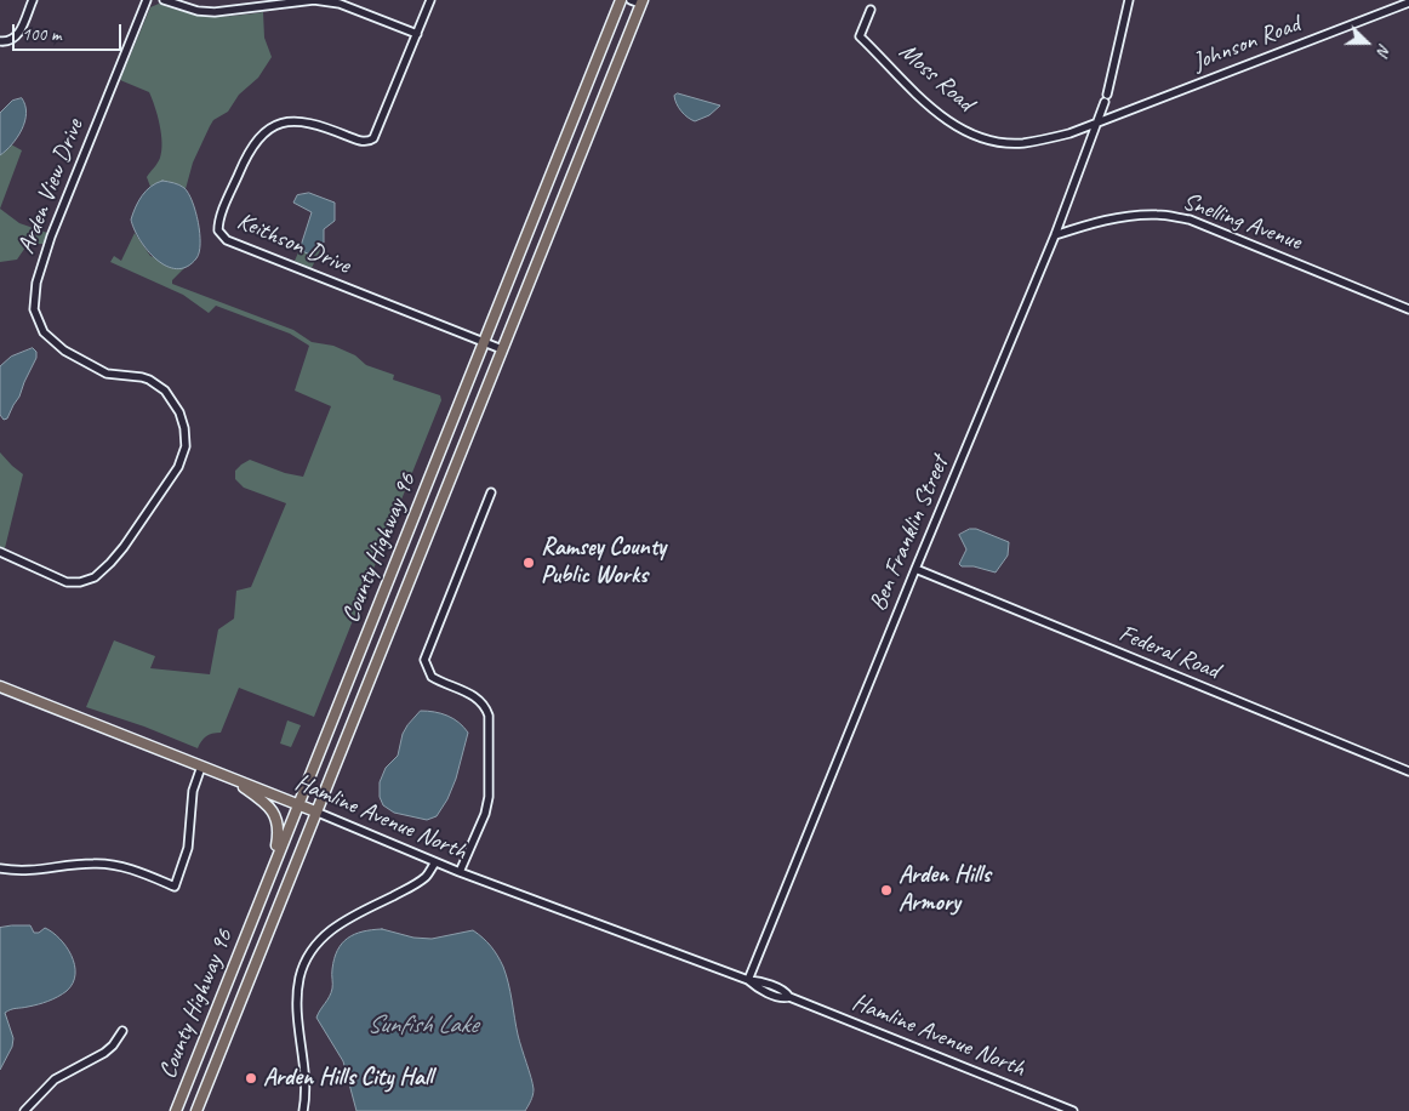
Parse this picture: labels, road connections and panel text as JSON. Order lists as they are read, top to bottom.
{
  "streets": {
    "main road": ["County Highway 96", "Hamline Avenue North"],
    "street": [
      "Johnson Road",
      "Moss Road",
      "Arden View Drive",
      "Snelling Avenue",
      "Keithson Drive",
      "Ben Franklin Street",
      "Federal Road"
    ]
  },
  "crossings": [
    ["Johnson Road", "Moss Road"],
    ["Johnson Road", "Ben Franklin Street"],
    ["Moss Road", "Ben Franklin Street"],
    ["Snelling Avenue", "Ben Franklin Street"],
    ["Keithson Drive", "County Highway 96"],
    ["Ben Franklin Street", "Federal Road"],
    ["Ben Franklin Street", "Hamline Avenue North"],
    ["County Highway 96", "Hamline Avenue North"]
  ],
  "water": ["Sunfish Lake"],
  "places": ["Ramsey County Public Works", "Arden Hills Armory", "Arden Hills City Hall"],
  "scale_bar": "100 m",
  "north": "right"
}
